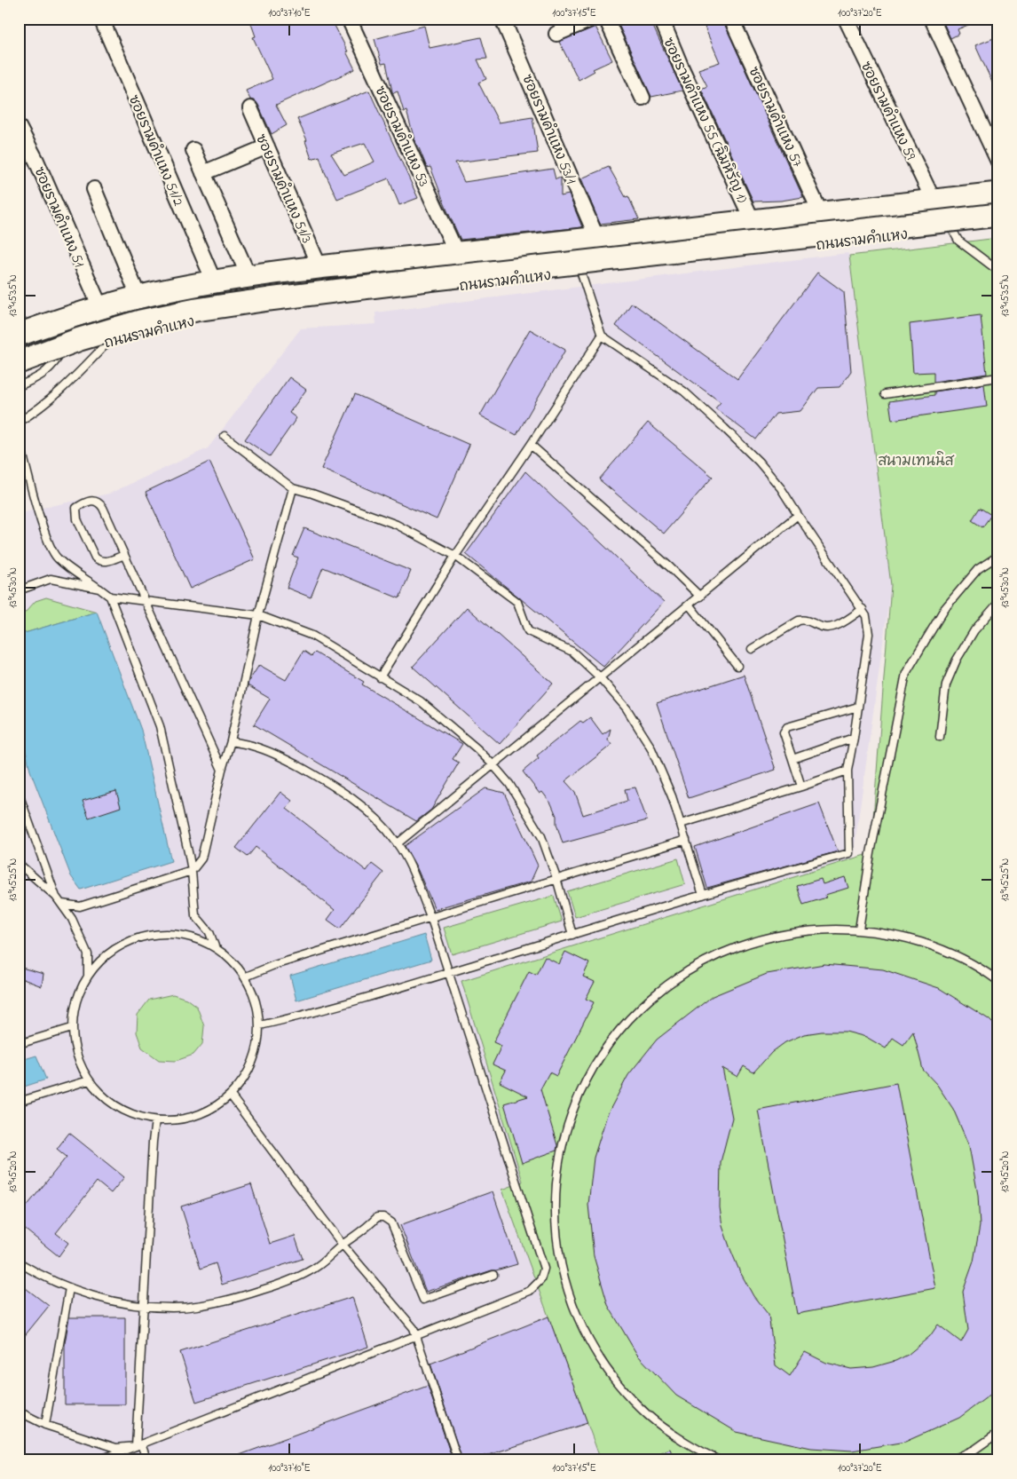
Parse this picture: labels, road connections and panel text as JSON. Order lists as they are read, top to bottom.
{
  "streets": {
    "main road": ["ถนนรามคำแหง"],
    "street": [
      "ซอยรามคำแหง 59",
      "ซอยรามคำแหง 57",
      "ซอยรามคำแหง 55 (ฉิมหิรัญ 1)",
      "ซอยรามคำแหง 53/1",
      "ซอยรามคำแหง 53",
      "ซอยรามคำแหง 51/2",
      "ซอยรามคำแหง 51/3",
      "ซอยรามคำแหง 51"
    ]
  },
  "crossings": [
    ["ซอยรามคำแหง 59", "ถนนรามคำแหง"],
    ["ซอยรามคำแหง 57", "ถนนรามคำแหง"],
    ["ซอยรามคำแหง 55 (ฉิมหิรัญ 1)", "ถนนรามคำแหง"],
    ["ซอยรามคำแหง 53/1", "ถนนรามคำแหง"],
    ["ซอยรามคำแหง 53", "ถนนรามคำแหง"],
    ["ซอยรามคำแหง 51/2", "ถนนรามคำแหง"],
    ["ซอยรามคำแหง 51/3", "ถนนรามคำแหง"],
    ["ซอยรามคำแหง 51", "ถนนรามคำแหง"]
  ],
  "parks": ["สนามเทนนิส"],
  "coordinates": [
    "100°37'10\"E",
    "100°37'15\"E",
    "100°37'20\"E",
    "13°45'35\"N",
    "13°45'30\"N",
    "13°45'25\"N",
    "13°45'20\"N"
  ]
}
